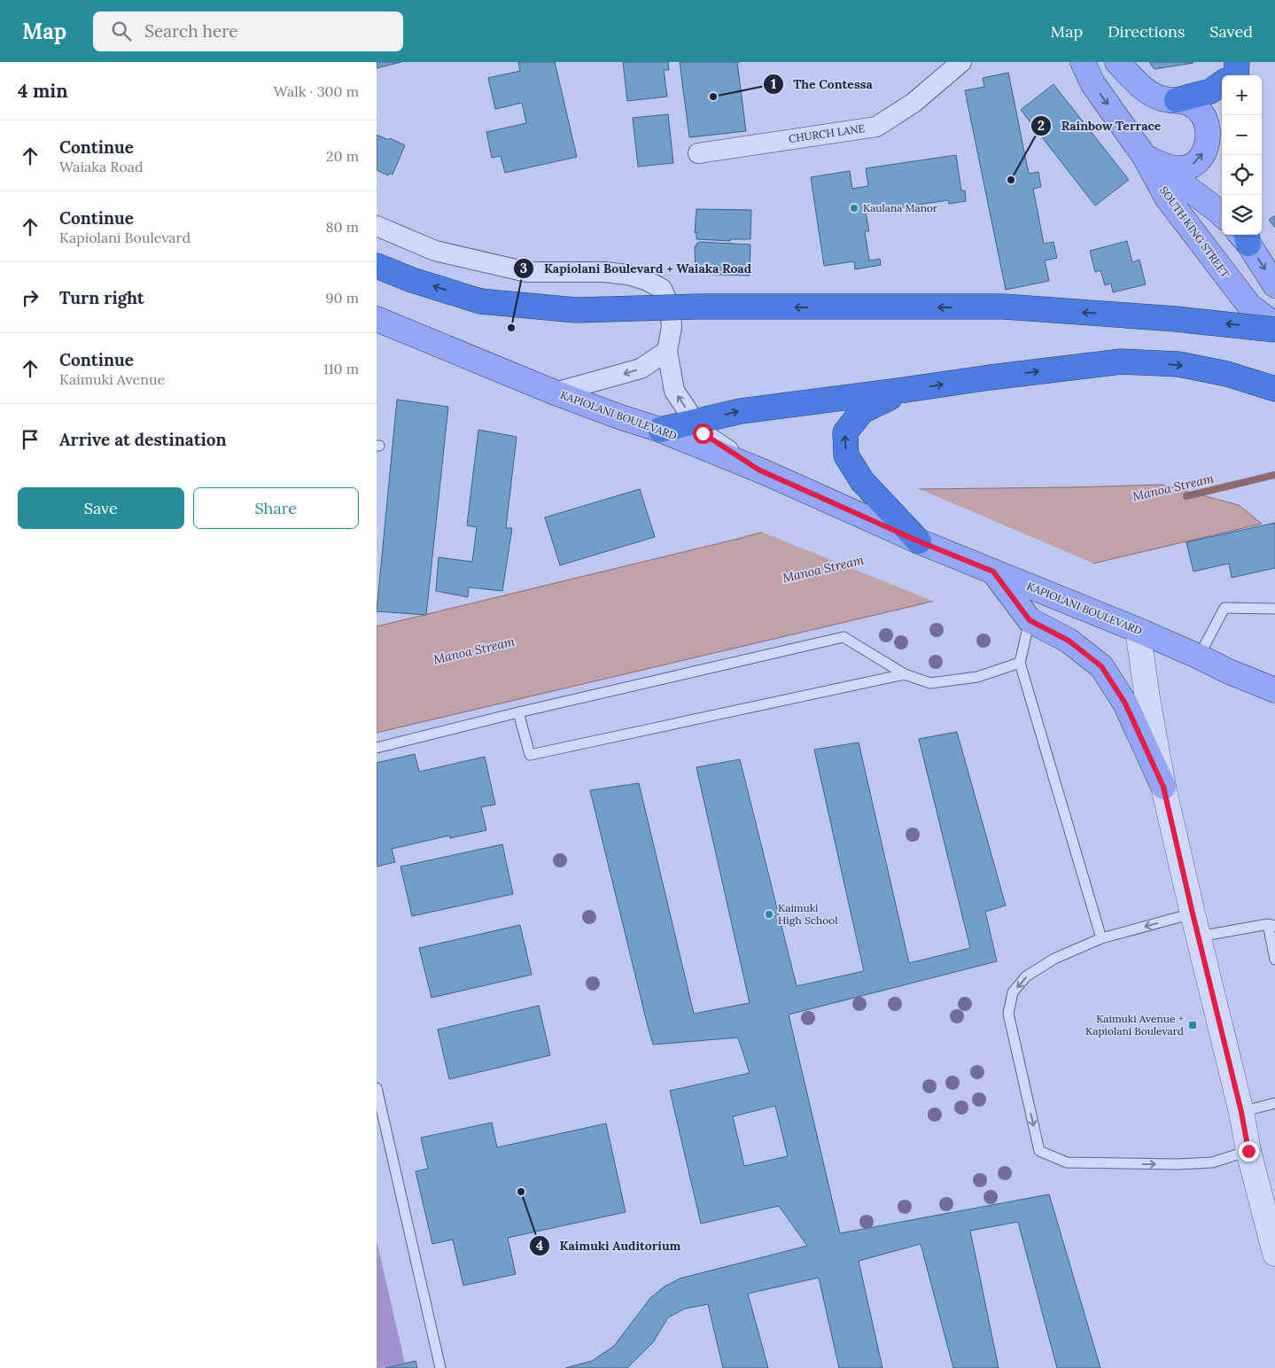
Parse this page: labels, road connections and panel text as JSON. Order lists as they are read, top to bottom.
{
  "streets": {
    "main road": ["SOUTH KING STREET", "KAPIOLANI BOULEVARD"],
    "street": ["CHURCH LANE"]
  },
  "water": ["Manoa Stream"],
  "places": {
    "other": [
      "The Contessa",
      "Rainbow Terrace",
      "Kaulana Manor",
      "Kapiolani Boulevard + Waiaka Road",
      "Kaimuki High School",
      "Kaimuki Auditorium"
    ],
    "transit": ["Kaimuki Avenue + Kapiolani Boulevard"]
  },
  "page": {
    "header": "Map",
    "search": "Search here",
    "nav": ["Map", "Directions", "Saved"],
    "heading": ["4 min", "Walk · 300 m"],
    "map_buttons": ["+", "−"],
    "list": [
      ["Continue", "Waiaka Road", "20 m"],
      ["Continue", "Kapiolani Boulevard", "80 m"],
      ["Turn right", "90 m"],
      ["Continue", "Kaimuki Avenue", "110 m"],
      "Arrive at destination"
    ],
    "buttons": ["Save", "Share"]
  }
}
